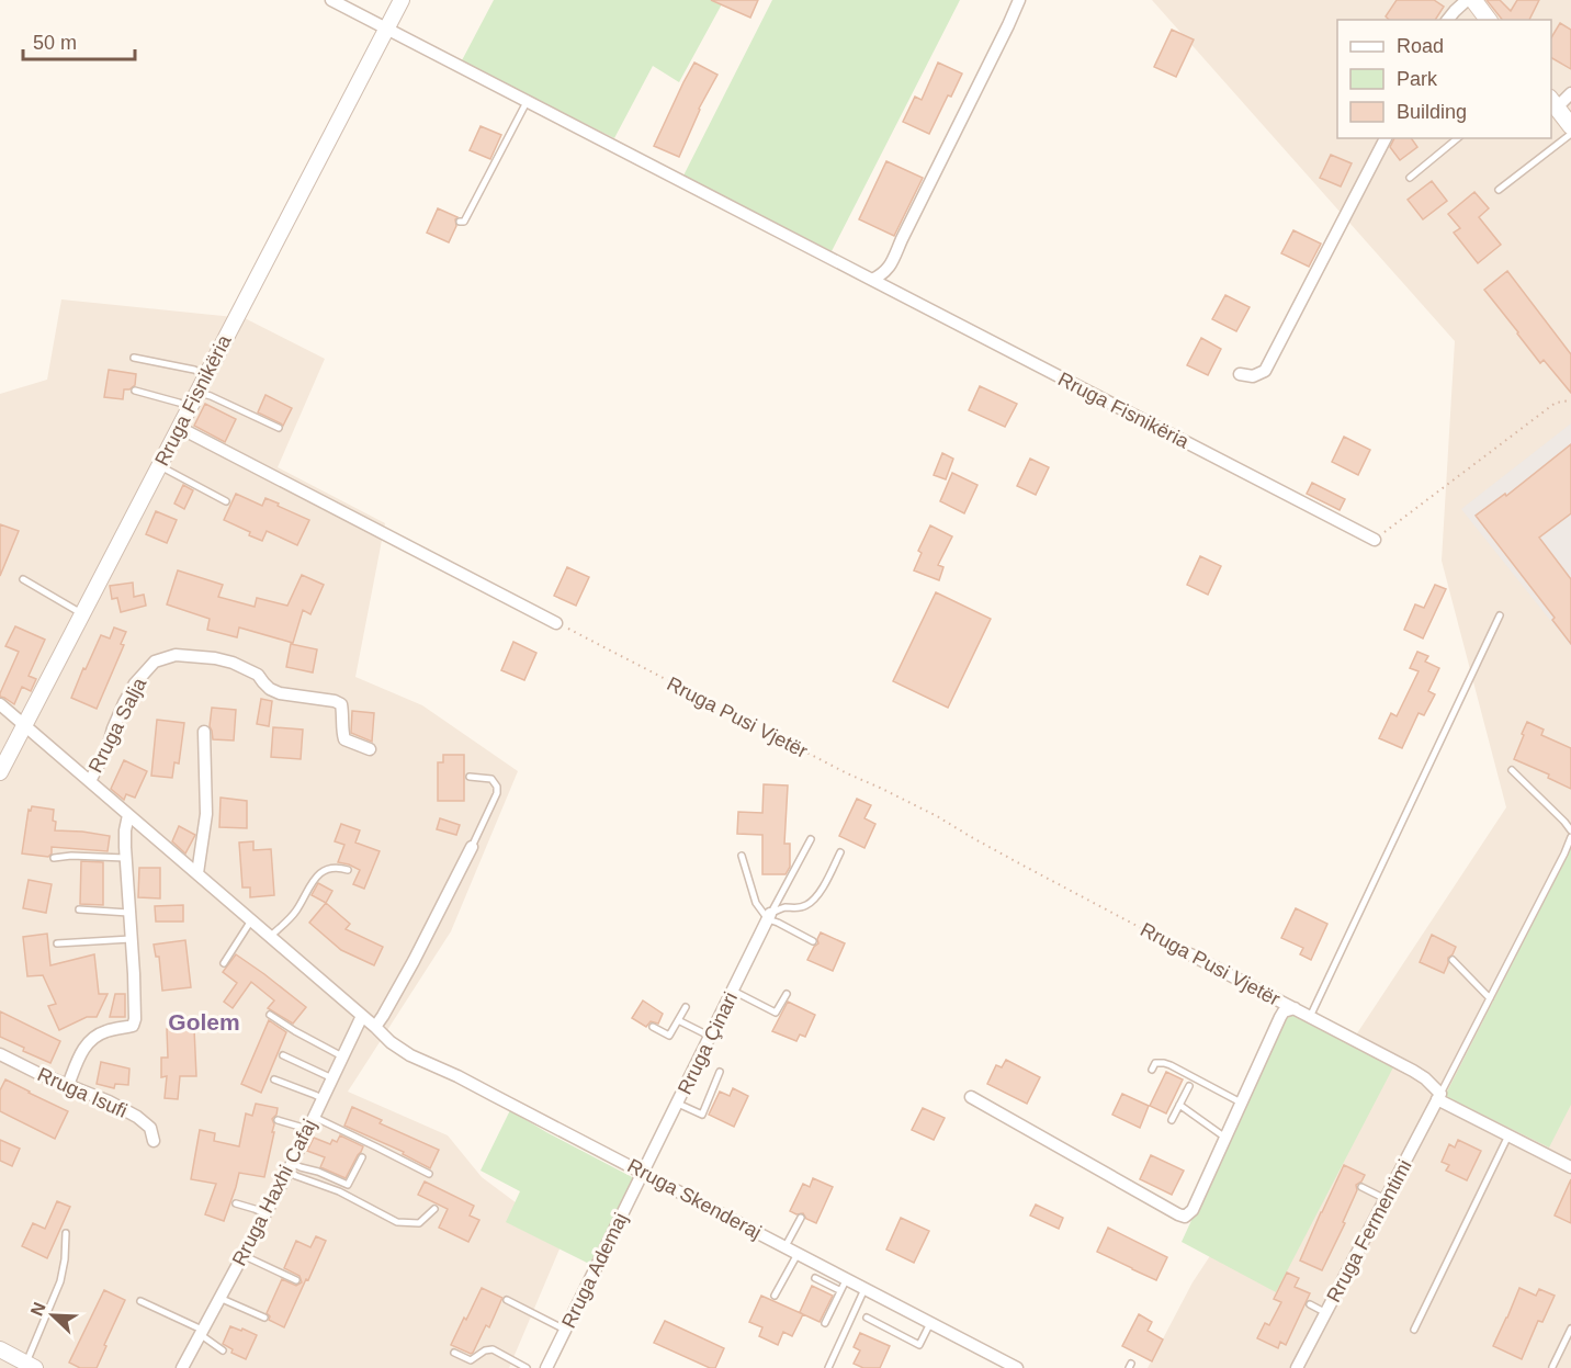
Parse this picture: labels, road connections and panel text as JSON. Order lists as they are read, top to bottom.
{
  "streets": {
    "street": [
      "Rruga Fisnikëria",
      "Rruga Pusi Vjetër",
      "Rruga Salja",
      "Rruga Çinari",
      "Rruga Isufi",
      "Rruga Haxhi Cafaj",
      "Rruga Skenderaj",
      "Rruga Fermentimi",
      "Rruga Ademaj"
    ]
  },
  "crossings": [
    ["Rruga Fisnikëria", "Rruga Skenderaj"],
    ["Rruga Pusi Vjetër", "Rruga Fermentimi"],
    ["Rruga Salja", "Rruga Skenderaj"],
    ["Rruga Çinari", "Rruga Skenderaj"],
    ["Rruga Çinari", "Rruga Ademaj"],
    ["Rruga Haxhi Cafaj", "Rruga Skenderaj"],
    ["Rruga Skenderaj", "Rruga Ademaj"]
  ],
  "districts": ["Golem"],
  "legend": ["Road", "Park", "Building"],
  "scale_bar": "50 m",
  "north": "top left"
}
